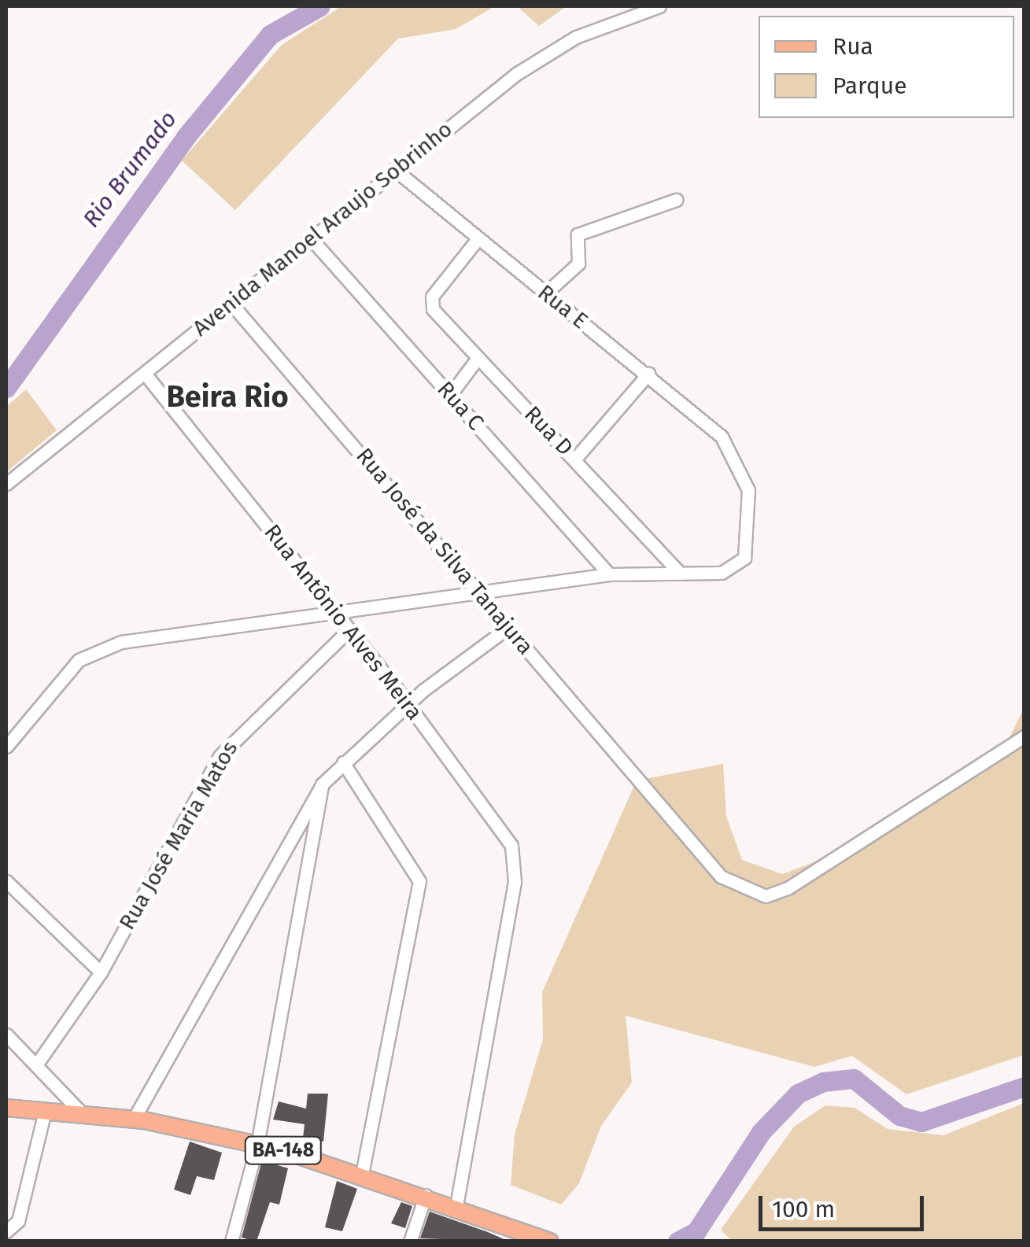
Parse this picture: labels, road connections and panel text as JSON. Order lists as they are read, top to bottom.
{
  "streets": {
    "main road": ["BA-148"],
    "street": [
      "Avenida Manoel Araujo Sobrinho",
      "Rua E",
      "Rua C",
      "Rua D",
      "Rua José da Silva Tanajura",
      "Rua Antônio Alves Meira",
      "Rua José Maria Matos"
    ]
  },
  "crossings": [
    ["Avenida Manoel Araujo Sobrinho", "Rua E"],
    ["Avenida Manoel Araujo Sobrinho", "Rua C"],
    ["Avenida Manoel Araujo Sobrinho", "Rua José da Silva Tanajura"],
    ["Avenida Manoel Araujo Sobrinho", "Rua Antônio Alves Meira"],
    ["Rua E", "Rua D"],
    ["Rua Antônio Alves Meira", "Rua José Maria Matos"],
    ["Rua Antônio Alves Meira", "BA-148"]
  ],
  "districts": ["Beira Rio"],
  "water": ["Rio Brumado"],
  "legend": ["Rua", "Parque"],
  "scale_bar": "100 m"
}
